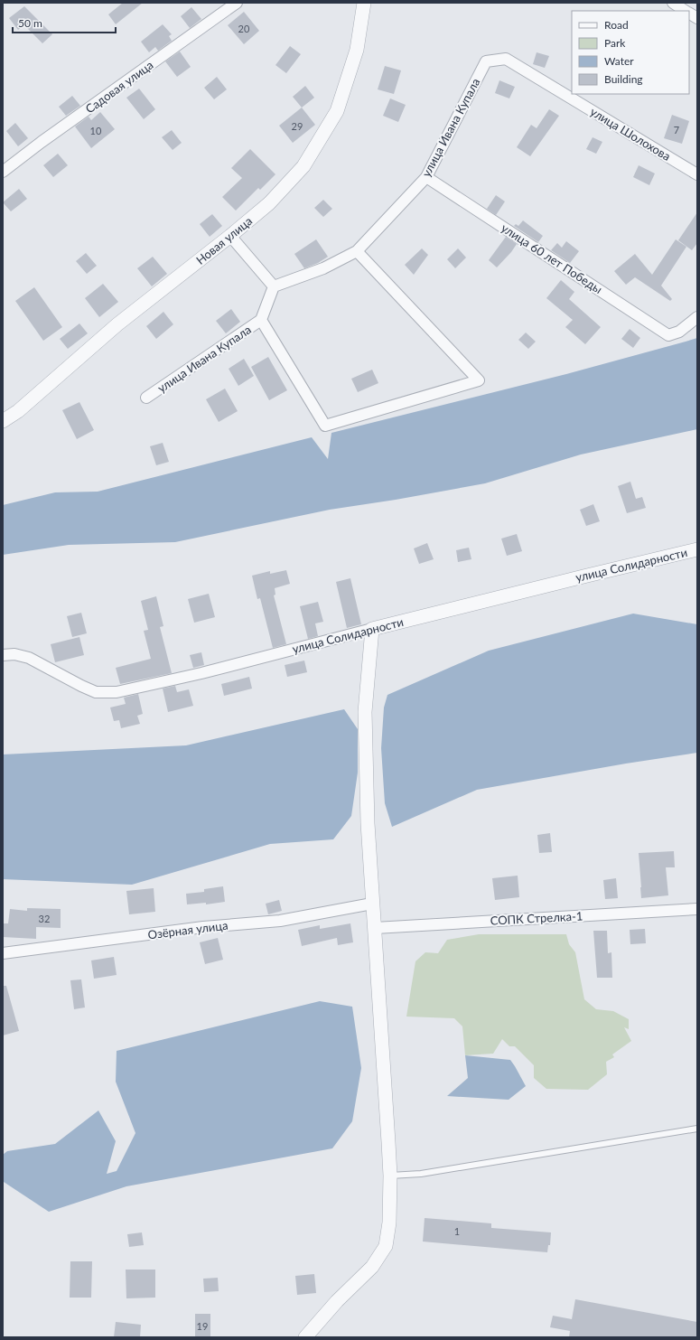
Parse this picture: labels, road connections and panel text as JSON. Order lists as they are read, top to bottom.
{
  "streets": {
    "street": [
      "Садовая улица",
      "улица Ивана Купала",
      "улица Шолохова",
      "Новая улица",
      "улица 60 лет Победы",
      "улица Солидарности",
      "СОПК Стрелка-1",
      "Озёрная улица"
    ]
  },
  "crossings": [
    ["улица Ивана Купала", "улица Шолохова"],
    ["улица Ивана Купала", "улица 60 лет Победы"]
  ],
  "house_numbers": [
    "20",
    "29",
    "7",
    "10",
    "32",
    "1",
    "19"
  ],
  "legend": [
    "Road",
    "Park",
    "Water",
    "Building"
  ],
  "scale_bar": "50 m"
}
